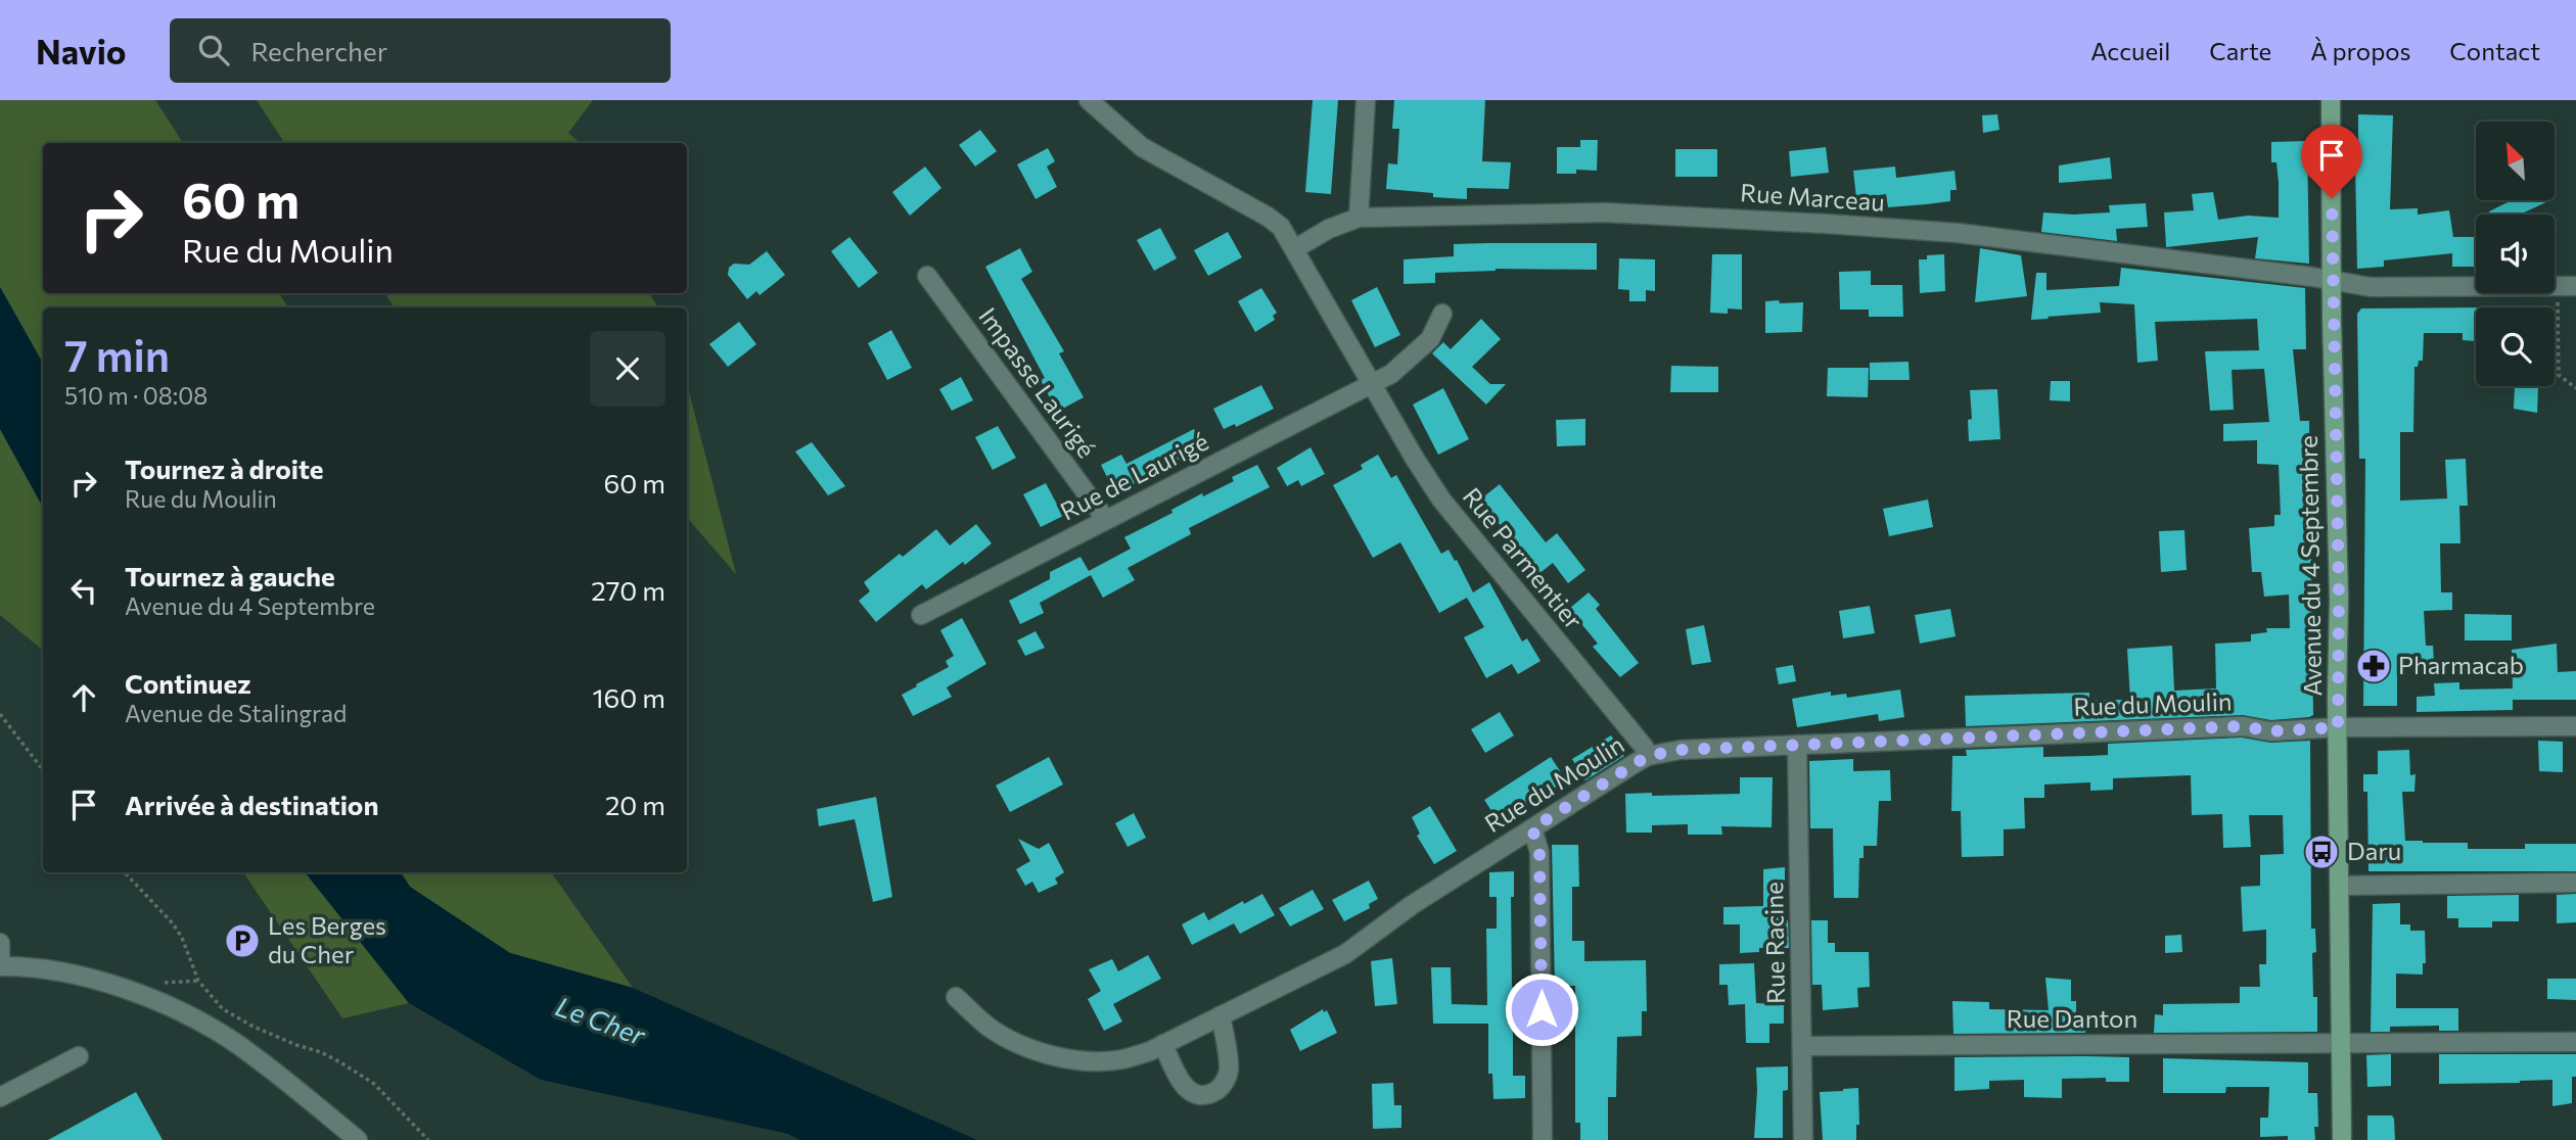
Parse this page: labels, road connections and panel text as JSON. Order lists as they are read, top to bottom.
{
  "streets": {
    "main road": ["Avenue du 4 Septembre"],
    "street": [
      "Rue Marceau",
      "Impasse Laurigé",
      "Rue de Laurigé",
      "Rue Parmentier",
      "Rue du Moulin",
      "Rue Racine",
      "Rue Danton"
    ]
  },
  "crossings": [
    ["Rue Marceau", "Rue Parmentier"],
    ["Rue Marceau", "Avenue du 4 Septembre"],
    ["Impasse Laurigé", "Rue de Laurigé"],
    ["Rue de Laurigé", "Rue Parmentier"],
    ["Rue Parmentier", "Rue du Moulin"],
    ["Avenue du 4 Septembre", "Rue du Moulin"],
    ["Avenue du 4 Septembre", "Rue Danton"],
    ["Rue du Moulin", "Rue Racine"],
    ["Rue Racine", "Rue Danton"]
  ],
  "water": ["Le Cher"],
  "places": {
    "pharmacy": ["Pharmacab"],
    "bus stop": ["Daru"],
    "parking": ["Les Berges du Cher"]
  },
  "north": "top left",
  "page": {
    "header": "Navio",
    "search": "Rechercher",
    "nav": [
      "Accueil",
      "Carte",
      "À propos",
      "Contact"
    ],
    "turn": ["60 m", "Rue du Moulin"],
    "heading": ["7 min", "510 m · 08:08"],
    "list": [
      {
        "name": "Tournez à droite",
        "note": "Rue du Moulin",
        "value": "60 m"
      },
      {
        "name": "Tournez à gauche",
        "note": "Avenue du 4 Septembre",
        "value": "270 m"
      },
      {
        "name": "Continuez",
        "note": "Avenue de Stalingrad",
        "value": "160 m"
      },
      {
        "name": "Arrivée à destination",
        "value": "20 m"
      }
    ]
  }
}
